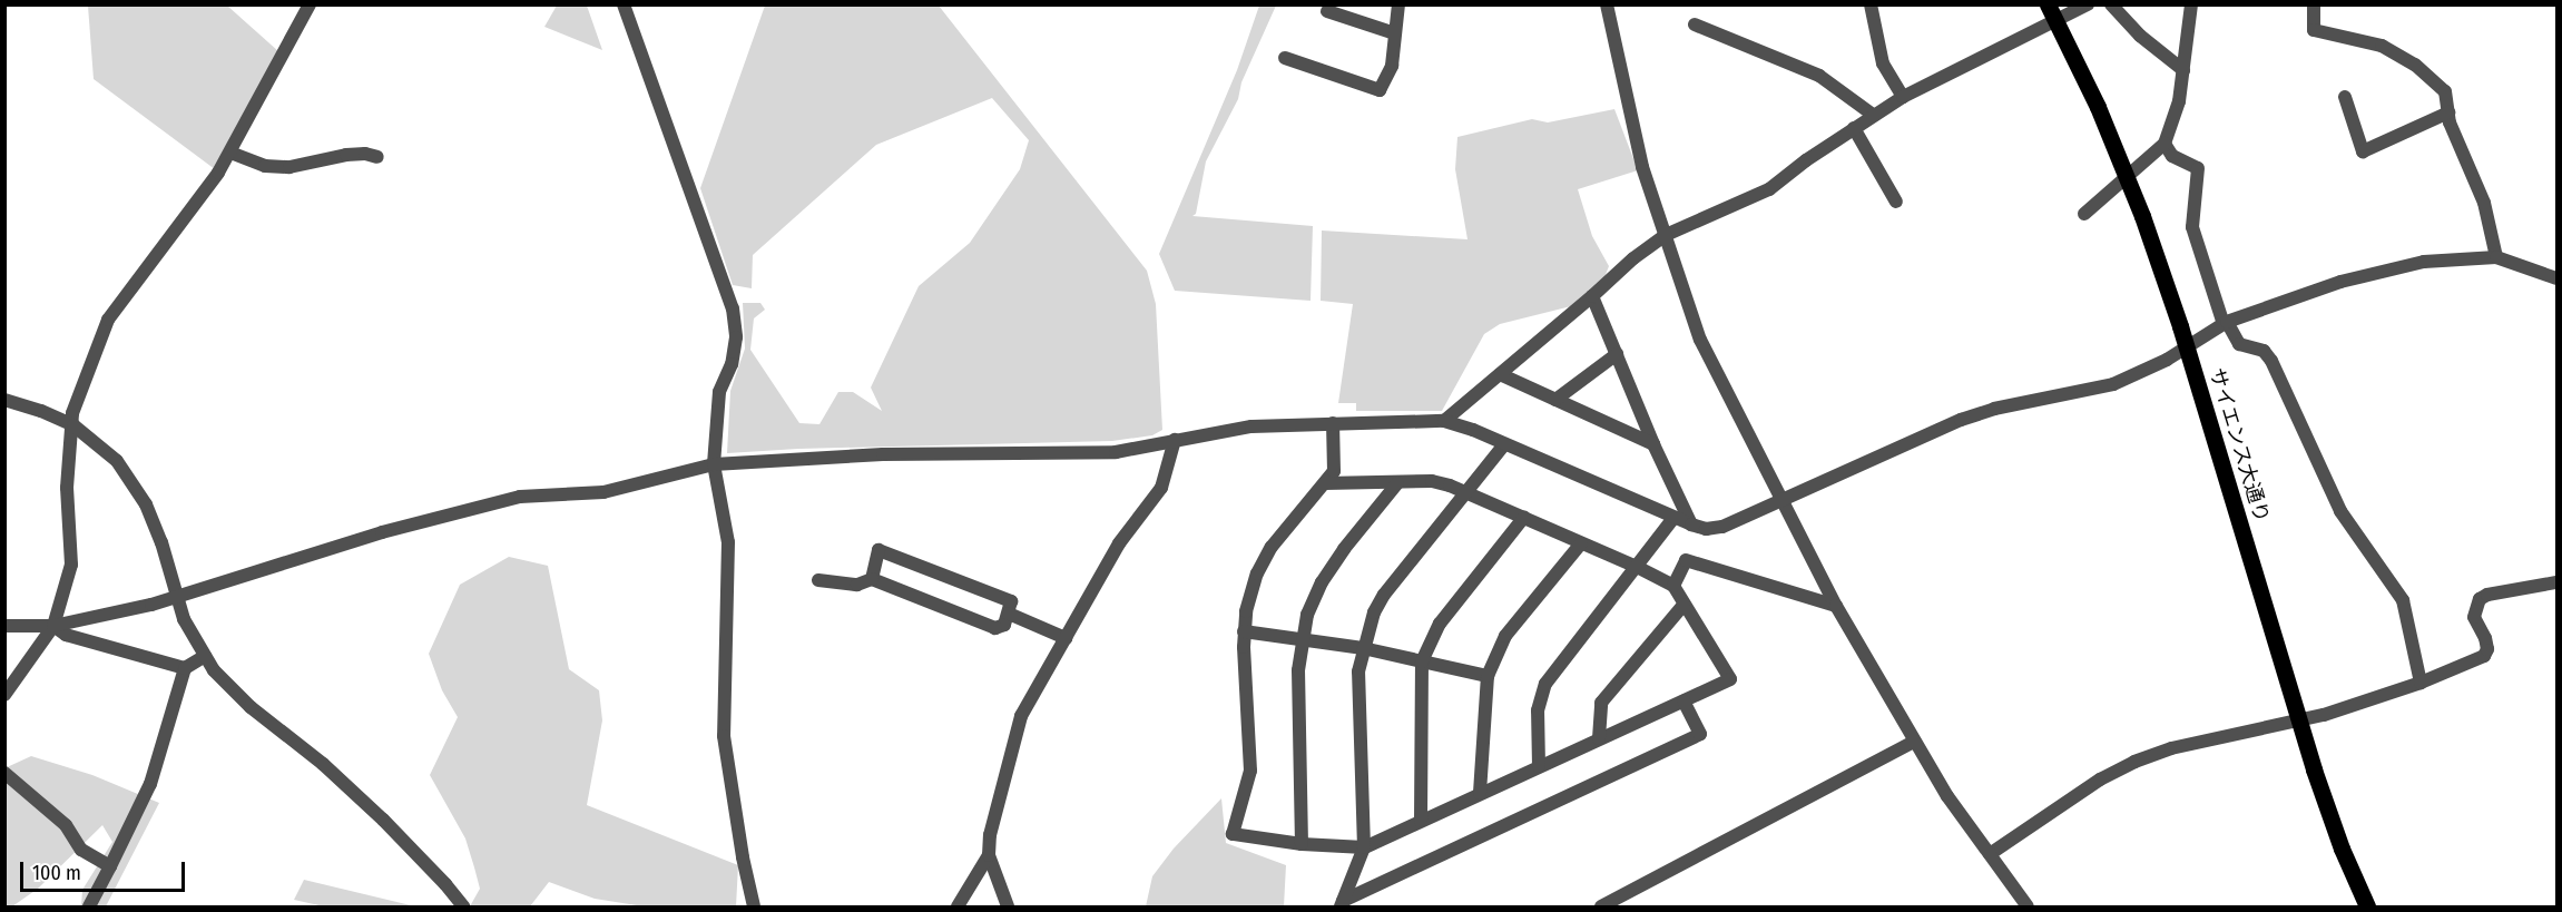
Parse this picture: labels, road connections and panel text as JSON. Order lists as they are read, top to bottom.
{
  "streets": {
    "main road": ["サイエンス大通り"]
  },
  "scale_bar": "100 m"
}
